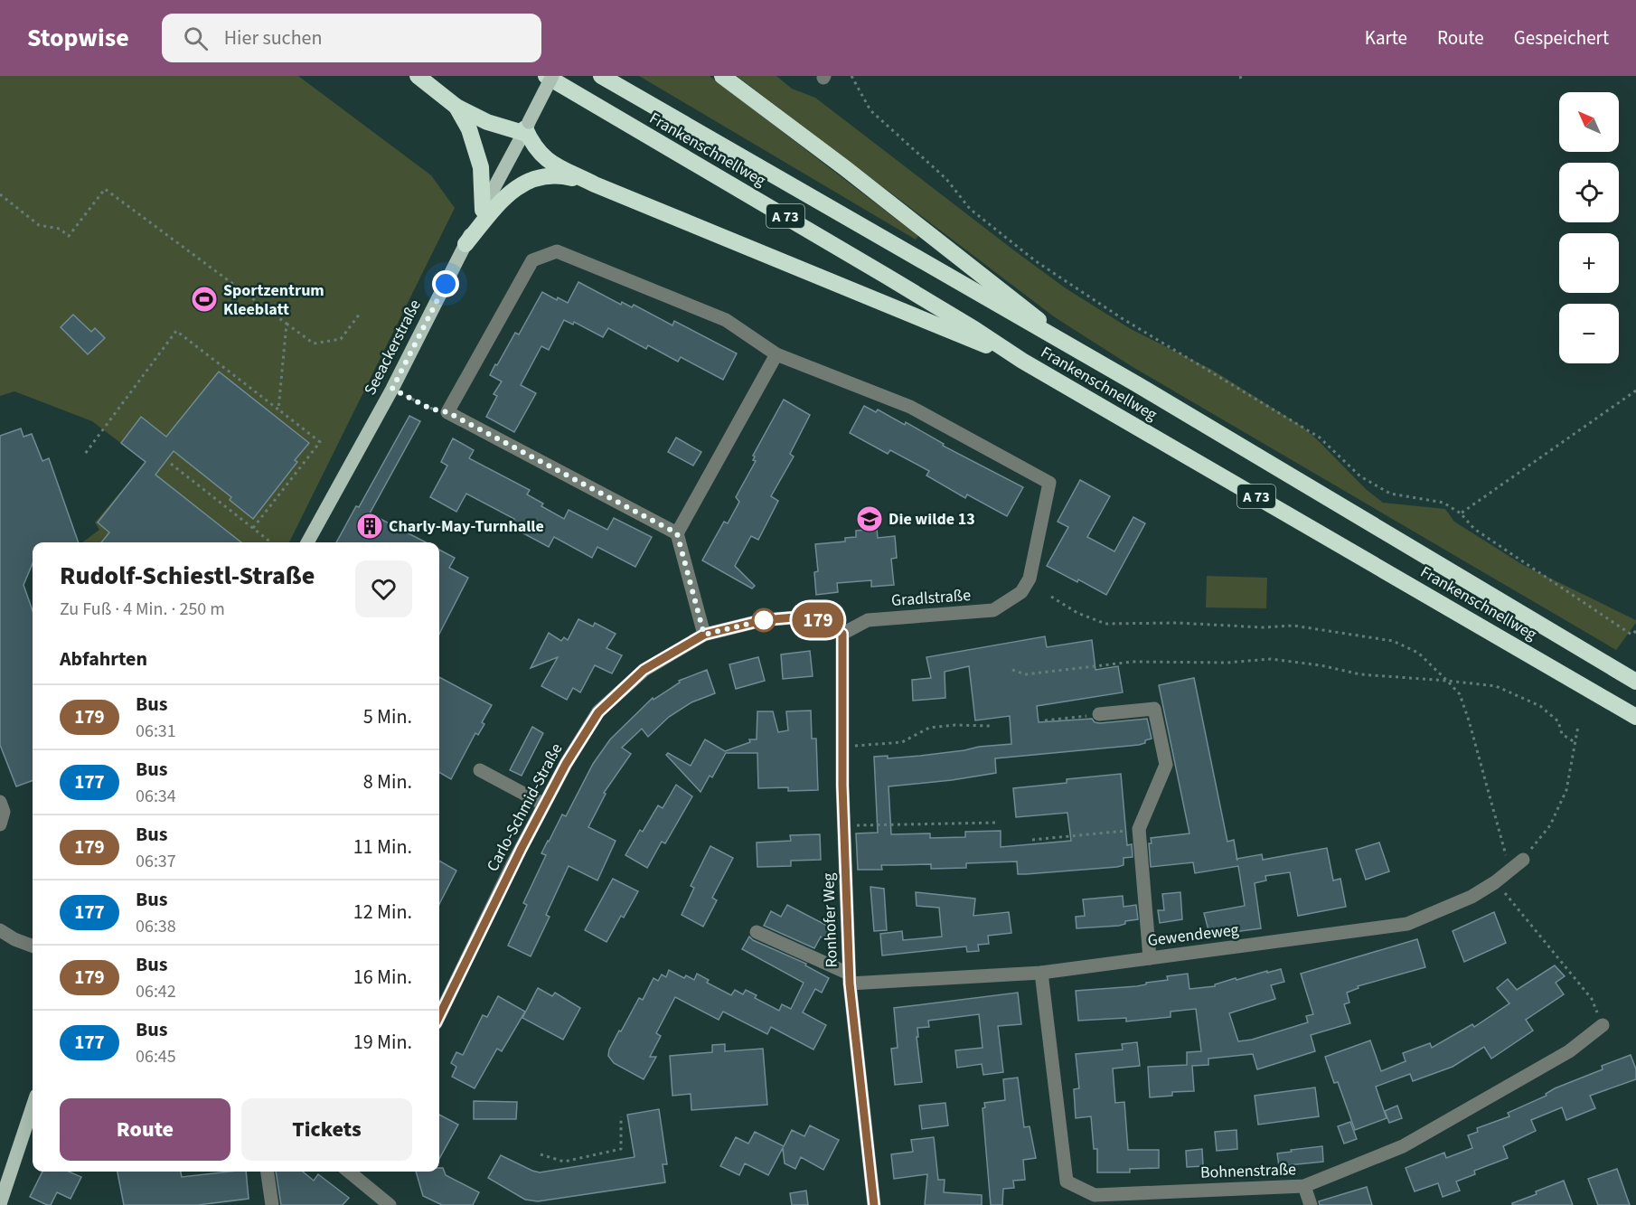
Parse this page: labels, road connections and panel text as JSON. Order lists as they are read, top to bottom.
{
  "streets": {
    "highway": ["Frankenschnellweg", "A 73"],
    "main road": ["Seeackerstraße"],
    "street": [
      "Gradlstraße",
      "Carlo-Schmid-Straße",
      "Ronhofer Weg",
      "Gewendeweg",
      "Bohnenstraße"
    ]
  },
  "crossings": [
    ["Gradlstraße", "Carlo-Schmid-Straße"],
    ["Gradlstraße", "Ronhofer Weg"],
    ["Carlo-Schmid-Straße", "Ronhofer Weg"],
    ["Ronhofer Weg", "Gewendeweg"],
    ["Gewendeweg", "Bohnenstraße"]
  ],
  "places": {
    "sports": ["Sportzentrum Kleeblatt"],
    "school or university": ["Die wilde 13"],
    "building": ["Charly-May-Turnhalle"]
  },
  "lines": ["bus line 179"],
  "north": "top left",
  "page": {
    "header": "Stopwise",
    "search": "Hier suchen",
    "nav": ["Karte", "Route", "Gespeichert"],
    "on_map": "179",
    "map_buttons": ["+", "−"],
    "heading": [
      ["Rudolf-Schiestl-Straße", "Zu Fuß · 4 Min. · 250 m"],
      "Abfahrten"
    ],
    "list": [
      {
        "mark": "179",
        "name": "Bus",
        "note": "06:31",
        "value": "5 Min."
      },
      {
        "mark": "177",
        "name": "Bus",
        "note": "06:34",
        "value": "8 Min."
      },
      {
        "mark": "179",
        "name": "Bus",
        "note": "06:37",
        "value": "11 Min."
      },
      {
        "mark": "177",
        "name": "Bus",
        "note": "06:38",
        "value": "12 Min."
      },
      {
        "mark": "179",
        "name": "Bus",
        "note": "06:42",
        "value": "16 Min."
      },
      {
        "mark": "177",
        "name": "Bus",
        "note": "06:45",
        "value": "19 Min."
      }
    ],
    "buttons": ["Route", "Tickets"]
  }
}
